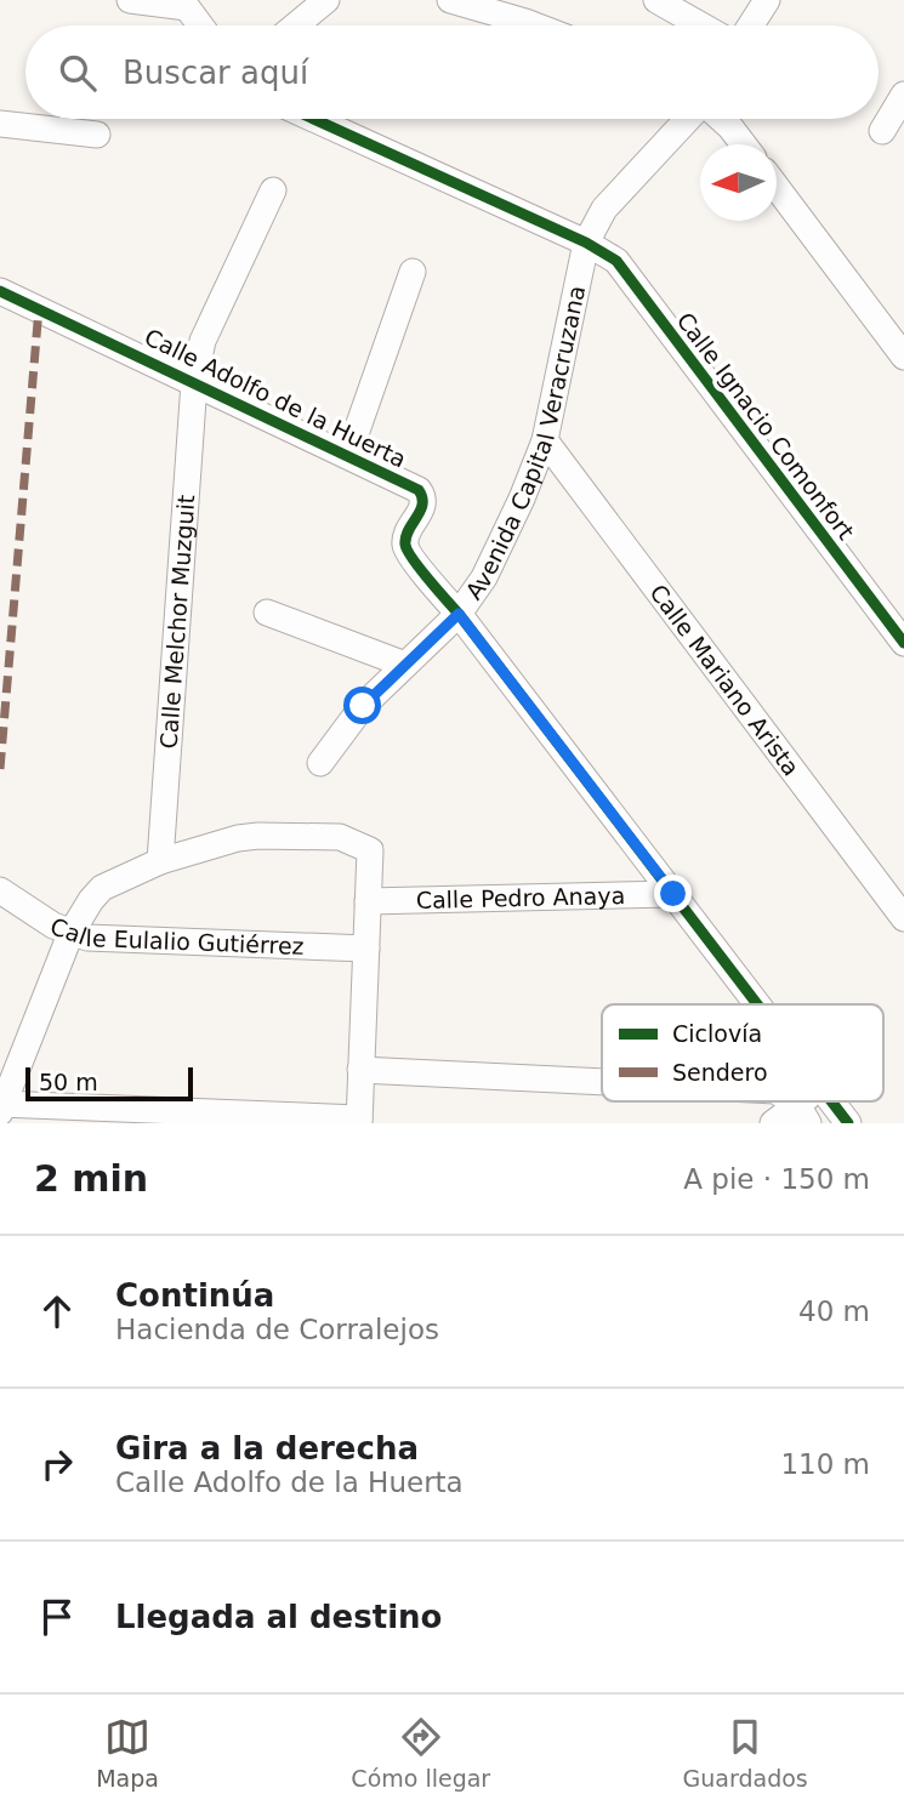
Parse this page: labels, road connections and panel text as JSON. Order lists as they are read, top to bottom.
{
  "streets": {
    "street": [
      "Calle Adolfo de la Huerta",
      "Calle Ignacio Comonfort",
      "Avenida Capital Veracruzana",
      "Calle Melchor Muzguit",
      "Calle Mariano Arista",
      "Calle Pedro Anaya",
      "Calle Eulalio Gutiérrez"
    ]
  },
  "crossings": [
    ["Calle Adolfo de la Huerta", "Avenida Capital Veracruzana"],
    ["Calle Adolfo de la Huerta", "Calle Melchor Muzguit"],
    ["Calle Adolfo de la Huerta", "Calle Pedro Anaya"],
    ["Calle Ignacio Comonfort", "Avenida Capital Veracruzana"],
    ["Avenida Capital Veracruzana", "Calle Mariano Arista"]
  ],
  "legend": ["Ciclovía", "Sendero"],
  "scale_bar": "50 m",
  "north": "left",
  "page": {
    "search": "Buscar aquí",
    "scale": "50 m",
    "heading": ["2 min", "A pie · 150 m"],
    "list": [
      ["Continúa", "Hacienda de Corralejos", "40 m"],
      ["Gira a la derecha", "Calle Adolfo de la Huerta", "110 m"],
      "Llegada al destino"
    ],
    "nav": ["Mapa", "Cómo llegar", "Guardados"]
  }
}
